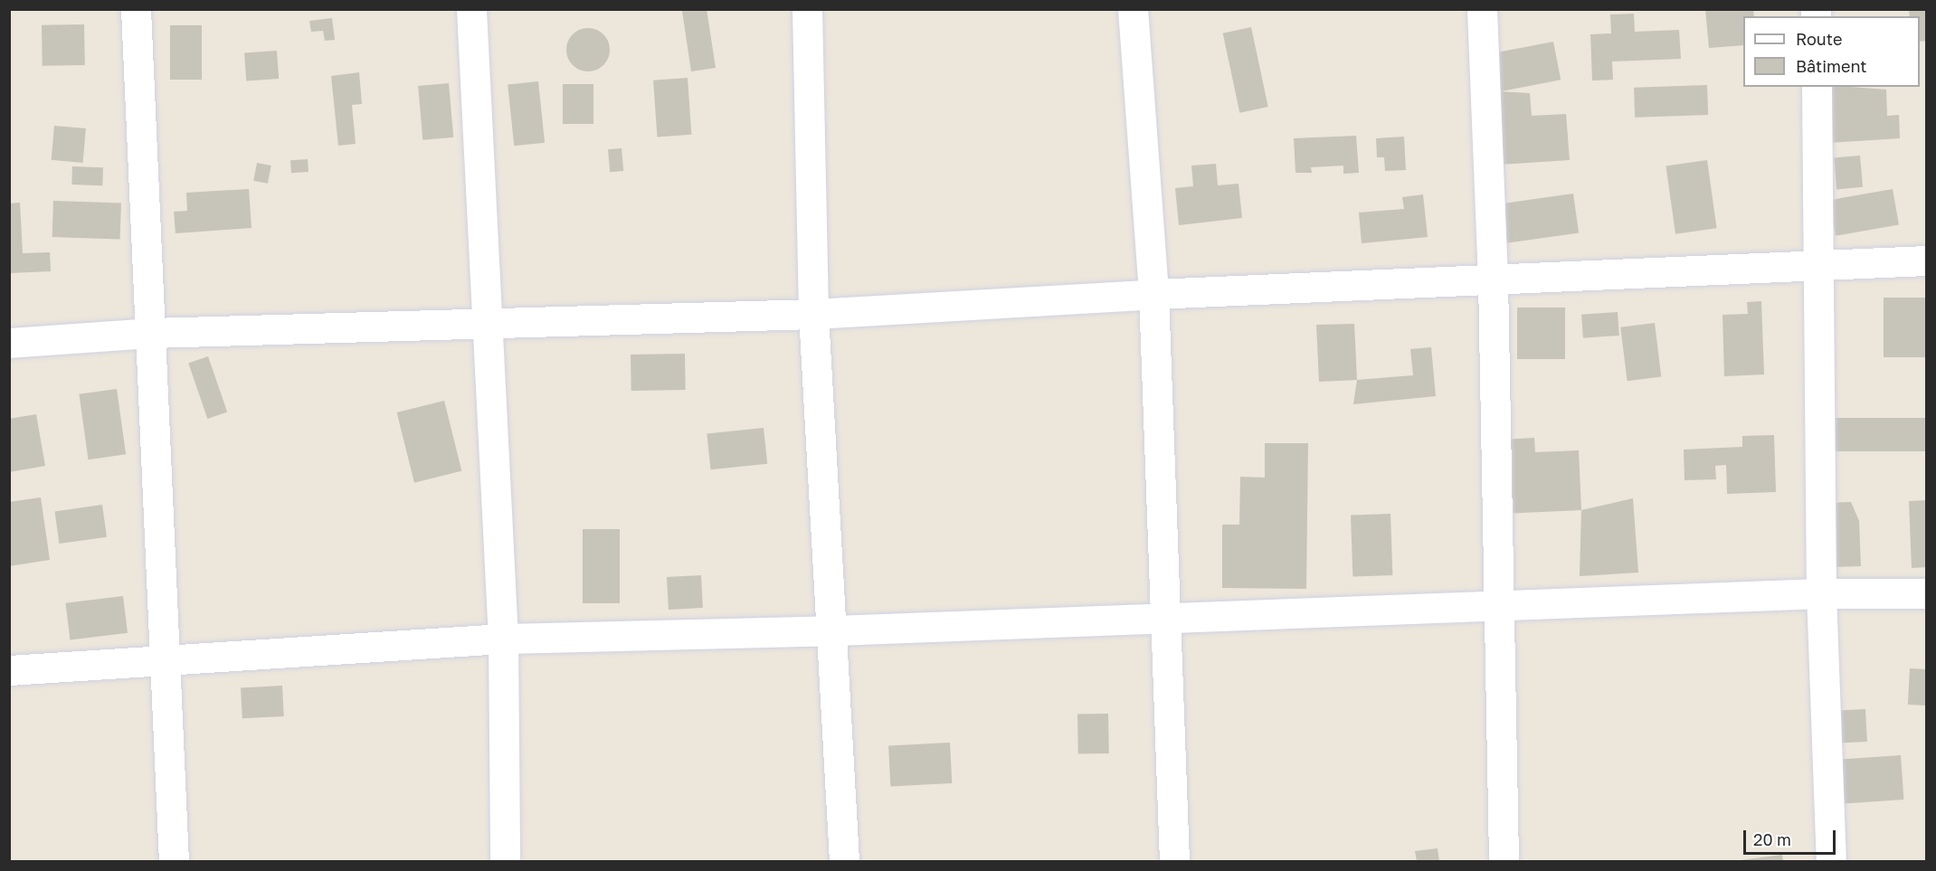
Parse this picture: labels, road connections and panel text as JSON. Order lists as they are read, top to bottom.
{
  "legend": ["Route", "Bâtiment"],
  "scale_bar": "20 m"
}
